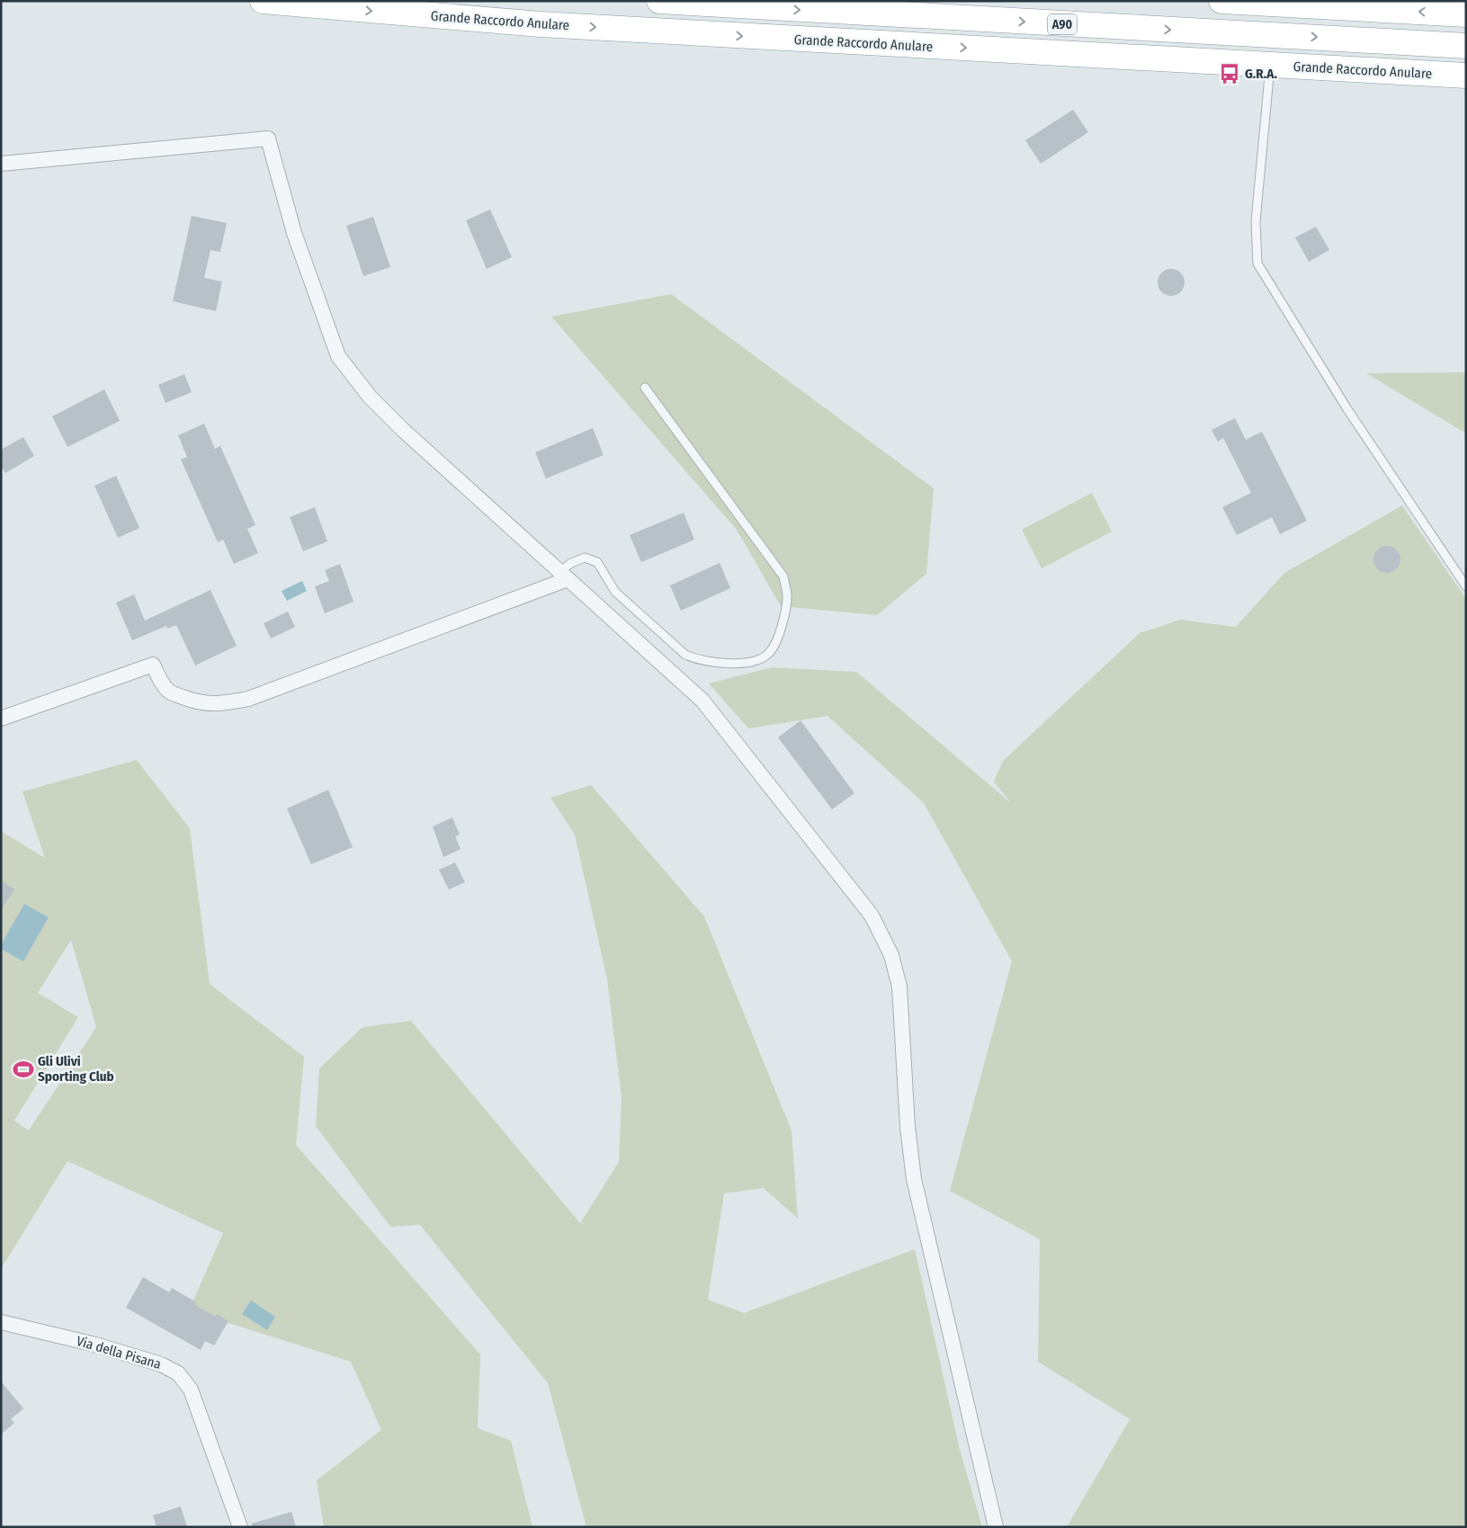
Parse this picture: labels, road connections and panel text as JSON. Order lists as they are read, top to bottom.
{
  "streets": {
    "highway": ["Grande Raccordo Anulare", "A90"],
    "street": ["Via della Pisana"]
  },
  "places": {
    "bus stop": ["G.R.A."],
    "sports": ["Gli Ulivi Sporting Club"]
  }
}
